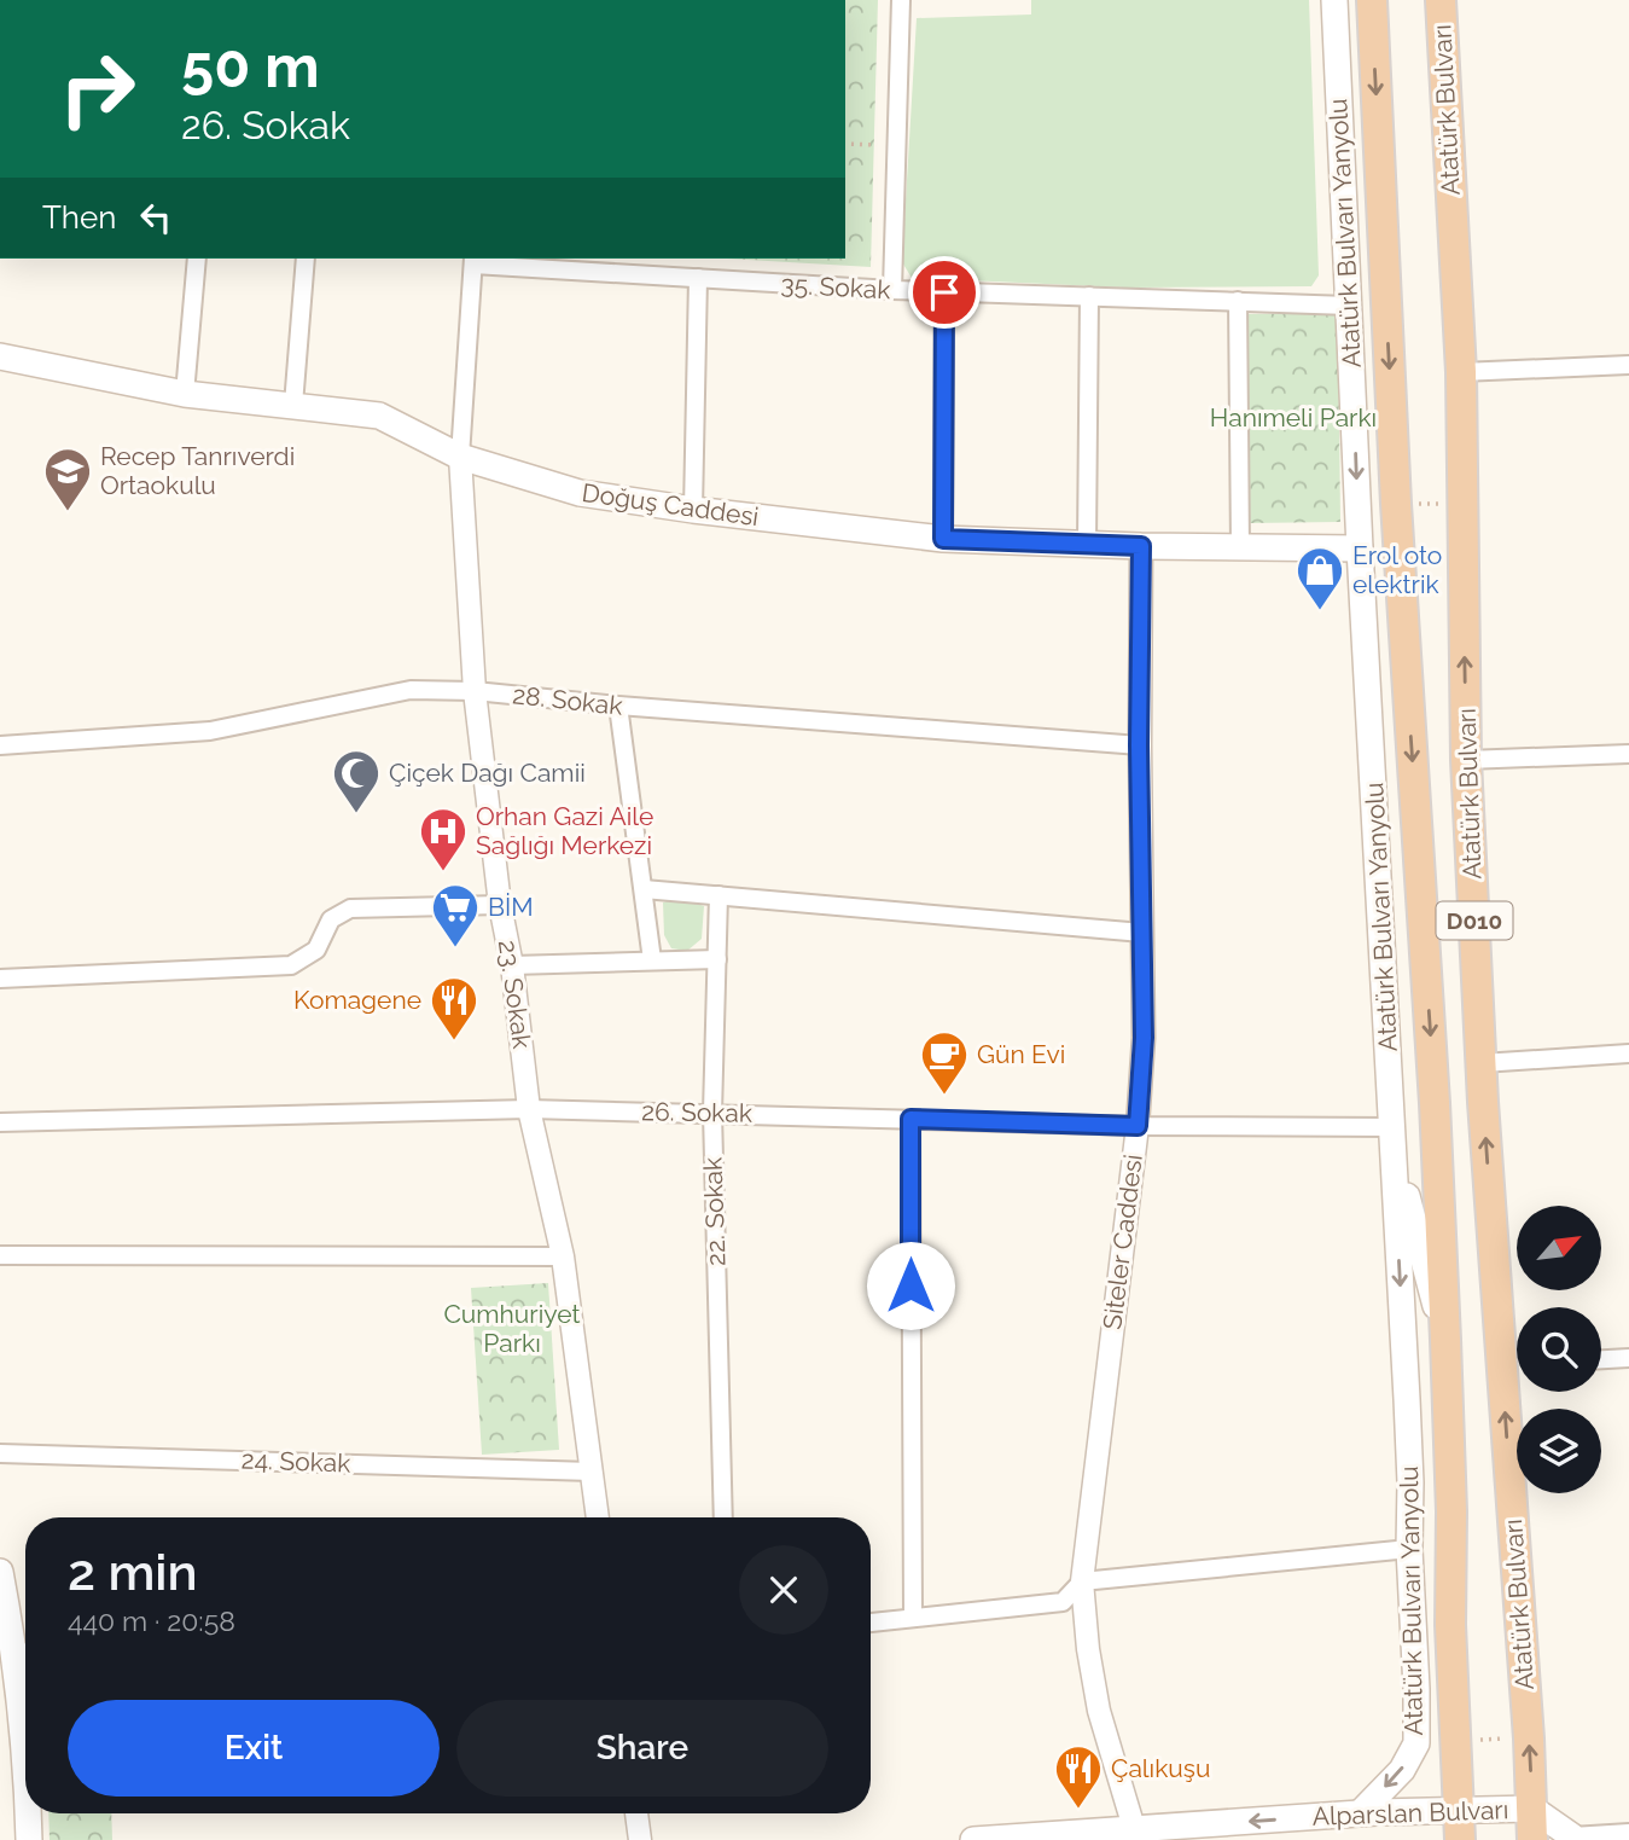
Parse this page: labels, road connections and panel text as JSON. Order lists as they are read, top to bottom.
{
  "streets": {
    "highway": ["Atatürk Bulvarı", "D010"],
    "main road": ["Atatürk Bulvarı Yanyolu", "Doğuş Caddesi", "Alparslan Bulvarı"],
    "street": [
      "35. Sokak",
      "28. Sokak",
      "23. Sokak",
      "26. Sokak",
      "22. Sokak",
      "Siteler Caddesi",
      "24. Sokak"
    ]
  },
  "crossings": [
    ["Atatürk Bulvarı", "Alparslan Bulvarı"],
    ["Atatürk Bulvarı Yanyolu", "35. Sokak"],
    ["Atatürk Bulvarı Yanyolu", "Doğuş Caddesi"],
    ["Atatürk Bulvarı Yanyolu", "26. Sokak"],
    ["Atatürk Bulvarı Yanyolu", "Alparslan Bulvarı"],
    ["Doğuş Caddesi", "23. Sokak"],
    ["Doğuş Caddesi", "Siteler Caddesi"],
    ["28. Sokak", "23. Sokak"],
    ["28. Sokak", "Siteler Caddesi"],
    ["23. Sokak", "26. Sokak"],
    ["23. Sokak", "24. Sokak"],
    ["26. Sokak", "22. Sokak"],
    ["26. Sokak", "Siteler Caddesi"],
    ["Siteler Caddesi", "Alparslan Bulvarı"]
  ],
  "one_way": ["Atatürk Bulvarı Yanyolu", "Alparslan Bulvarı"],
  "parks": ["Hanımeli Parkı", "Cumhuriyet Parkı"],
  "places": {
    "school or university": ["Recep Tanrıverdi Ortaokulu"],
    "shop": ["Erol oto elektrik"],
    "mosque": ["Çiçek Dağı Camii"],
    "hospital": ["Orhan Gazi Aile Sağlığı Merkezi"],
    "supermarket": ["BİM"],
    "restaurant": ["Komagene", "Çalıkuşu"],
    "cafe": ["Gün Evi"]
  },
  "north": "top right",
  "page": {
    "turn": ["50 m", "26. Sokak"],
    "then": "Then",
    "heading": ["2 min", "440 m · 20:58"],
    "buttons": ["Exit", "Share"]
  }
}
